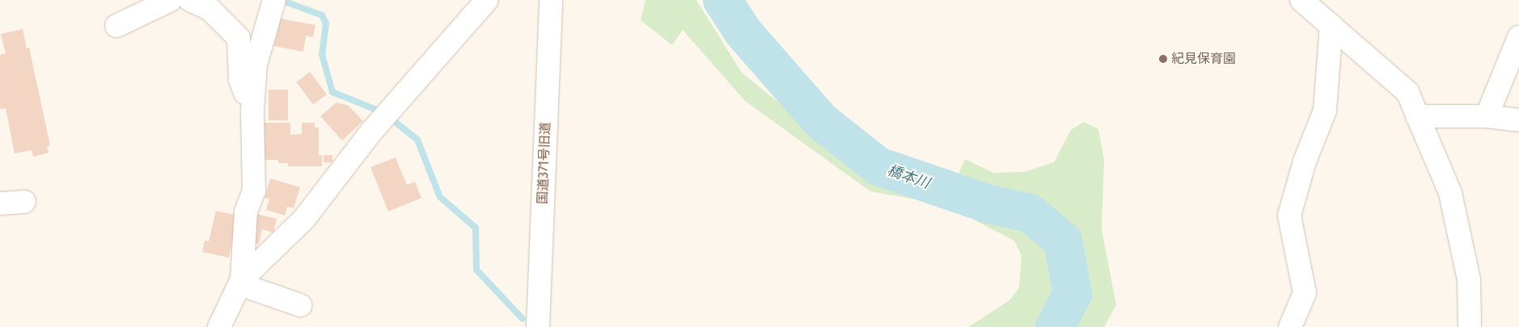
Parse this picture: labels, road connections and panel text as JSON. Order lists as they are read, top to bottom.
{
  "streets": {
    "street": ["国道371号旧道"]
  },
  "water": ["橋本川"],
  "places": ["紀見保育園"]
}
